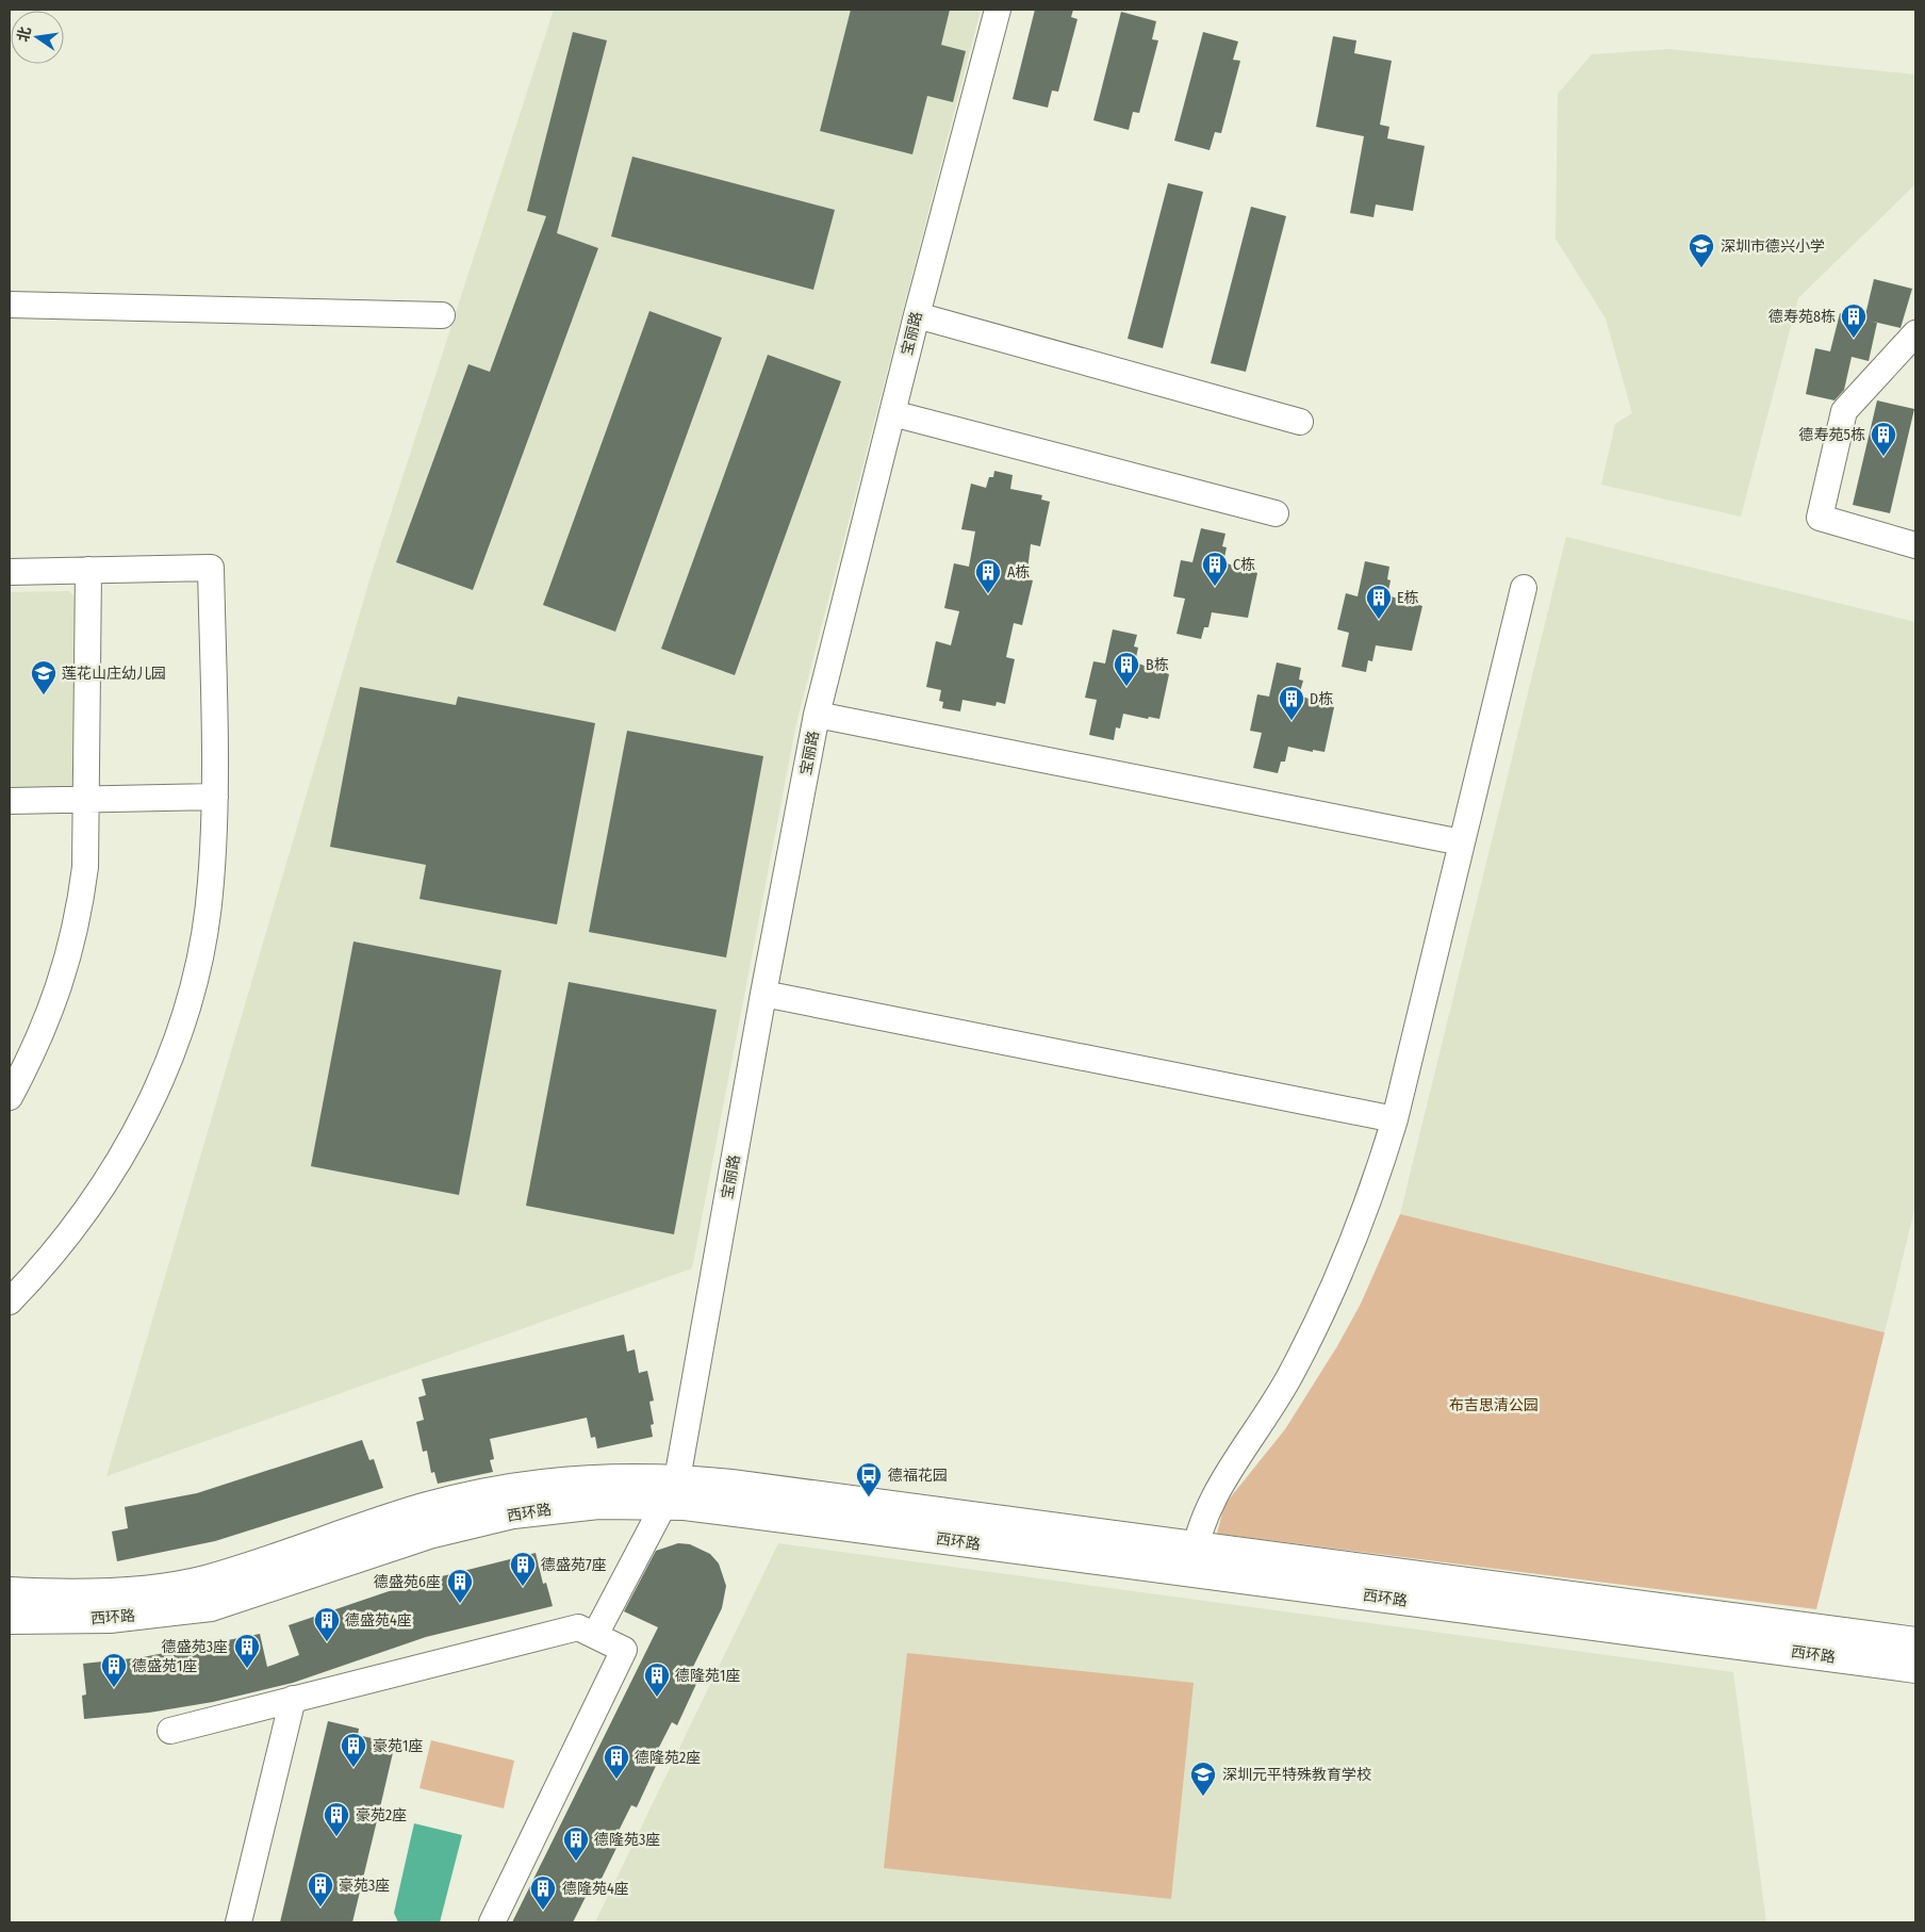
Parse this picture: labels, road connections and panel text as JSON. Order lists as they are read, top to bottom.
{
  "streets": {
    "main road": ["西环路"],
    "street": ["宝丽路"]
  },
  "crossings": [
    ["宝丽路", "西环路"]
  ],
  "parks": ["布吉思清公园"],
  "places": {
    "school or university": ["深圳市德兴小学", "莲花山庄幼儿园", "深圳元平特殊教育学校"],
    "building": [
      "德寿苑8栋",
      "德寿苑5栋",
      "C栋",
      "A栋",
      "E栋",
      "B栋",
      "D栋",
      "德盛苑7座",
      "德盛苑6座",
      "德盛苑4座",
      "德盛苑3座",
      "德盛苑1座",
      "德隆苑1座",
      "豪苑1座",
      "德隆苑2座",
      "豪苑2座",
      "德隆苑3座",
      "豪苑3座",
      "德隆苑4座"
    ],
    "bus stop": ["德福花园"]
  },
  "north": "left"
}
